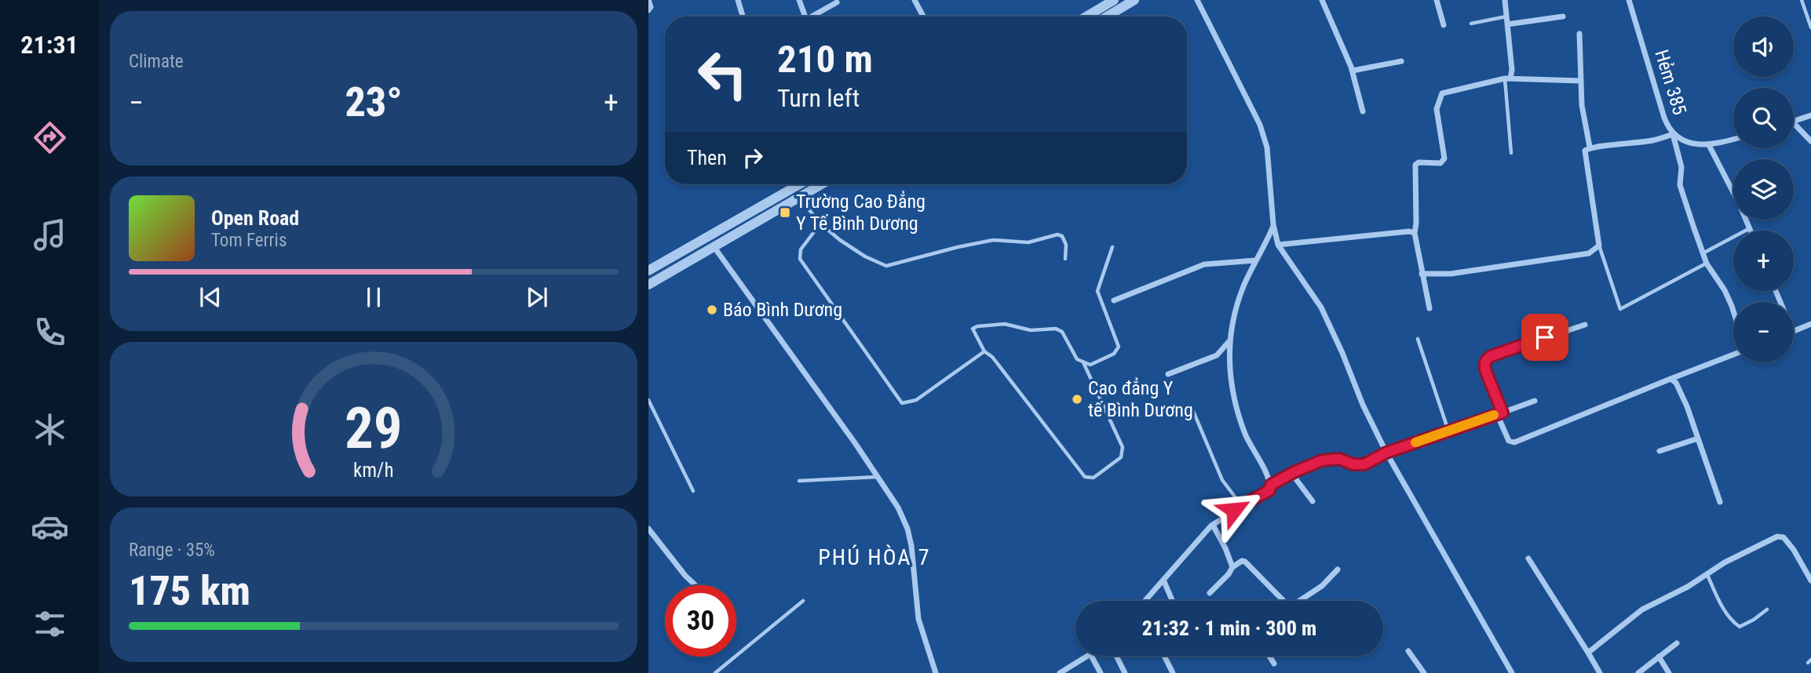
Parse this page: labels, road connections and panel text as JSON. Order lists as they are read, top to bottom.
{
  "streets": {
    "street": ["Hẻm 385"]
  },
  "districts": ["PHÚ HÒA 7"],
  "places": {
    "transit": ["Trường Cao Đẳng Y Tế Bình Dương"],
    "other": ["Báo Bình Dương", "Cao đẳng Y tế Bình Dương"]
  },
  "page": {
    "tabs": "21:31",
    "tile": [
      "Climate",
      ["Range · 35%", "175 km"]
    ],
    "map_buttons": ["+", "−"],
    "turn": ["210 m", "Turn left"],
    "heat": ["−", "23°", "+"],
    "then": "Then",
    "song": ["Open Road", "Tom Ferris"],
    "limit": "30",
    "trip": "21:32 · 1 min · 300 m",
    "gauge": ["29", "km/h"]
  }
}
